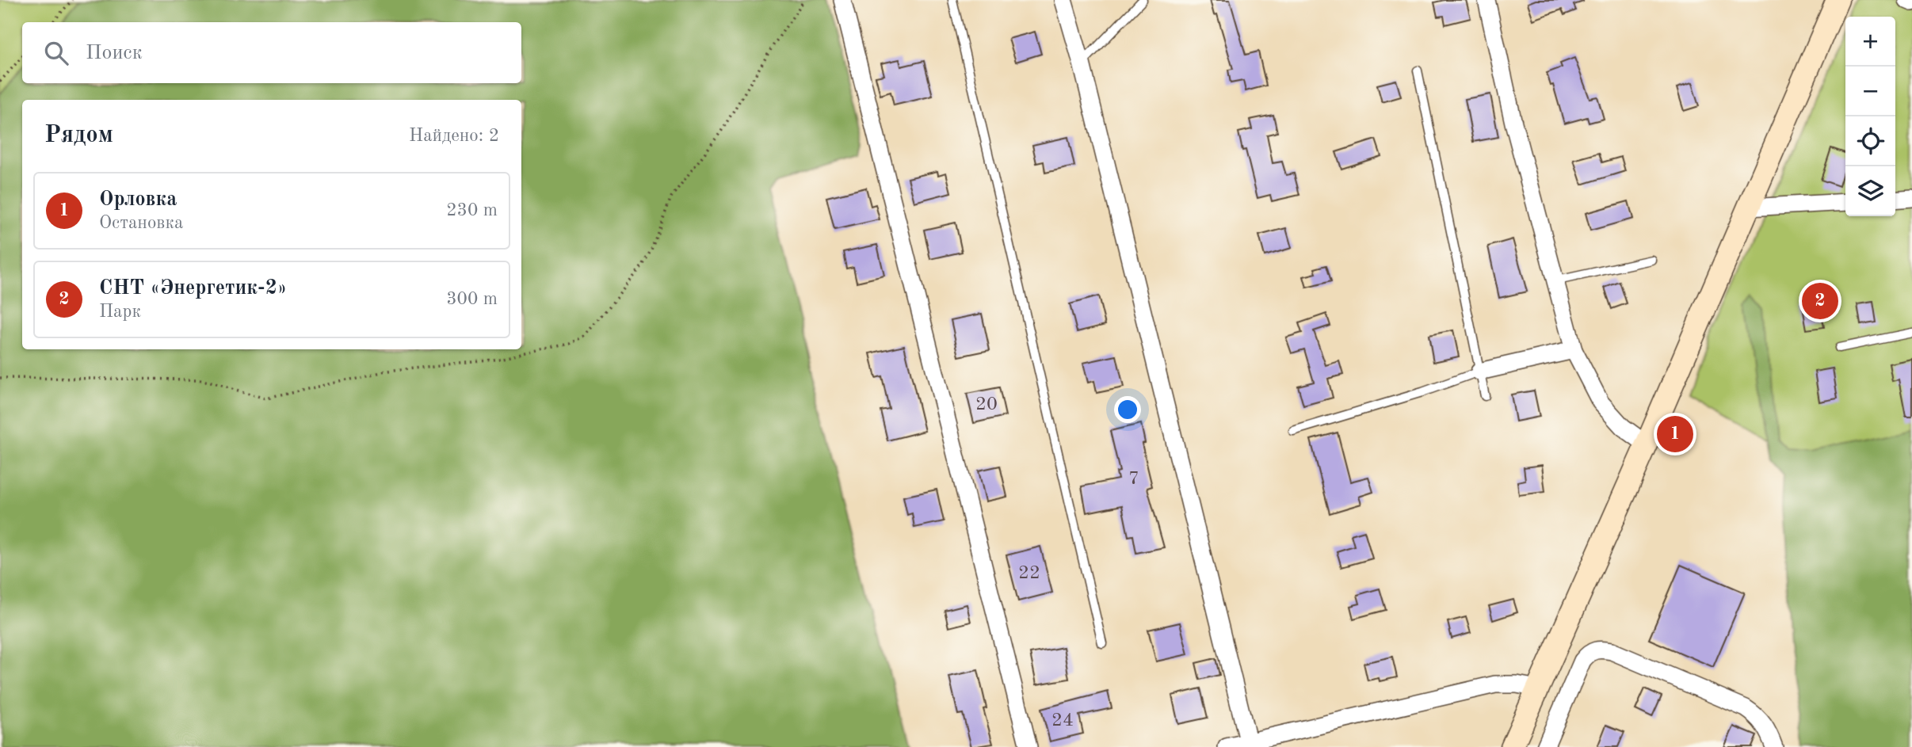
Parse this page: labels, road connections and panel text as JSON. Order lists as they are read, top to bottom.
{
  "house_numbers": [
    "20",
    "7",
    "22",
    "24"
  ],
  "page": {
    "map_buttons": ["+", "−"],
    "search": "Поиск",
    "heading": ["Рядом", "Найдено: 2"],
    "list": [
      {
        "mark": "1",
        "name": "Орловка",
        "note": "Остановка",
        "value": "230 m"
      },
      {
        "mark": "2",
        "name": "СНТ «Энергетик-2»",
        "note": "Парк",
        "value": "300 m"
      }
    ],
    "pins": ["2", "1"]
  }
}
